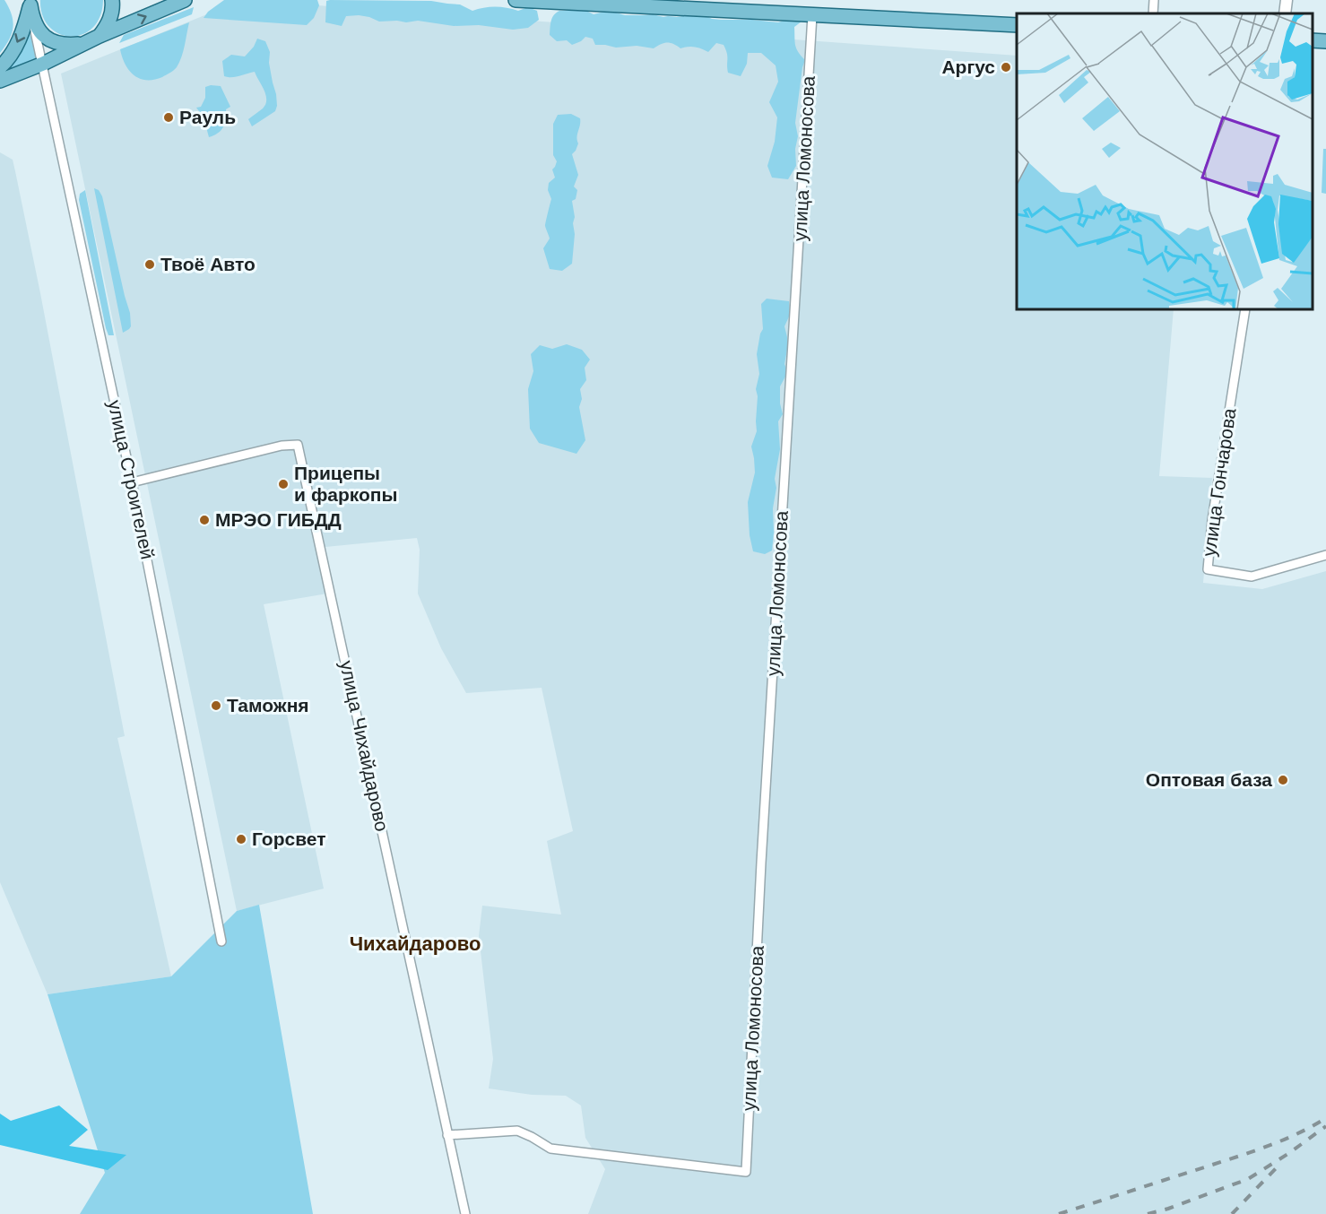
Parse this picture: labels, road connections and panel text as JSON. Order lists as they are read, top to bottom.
{
  "streets": {
    "street": [
      "улица Ломоносова",
      "улица Строителей",
      "улица Гончарова",
      "улица Чихайдарово"
    ]
  },
  "crossings": [
    ["улица Ломоносова", "улица Чихайдарово"],
    ["улица Строителей", "улица Чихайдарово"]
  ],
  "districts": ["Чихайдарово"],
  "places": [
    "Аргус",
    "Рауль",
    "Твоё Авто",
    "Прицепы и фаркопы",
    "МРЭО ГИБДД",
    "Таможня",
    "Оптовая база",
    "Горсвет"
  ]
}
